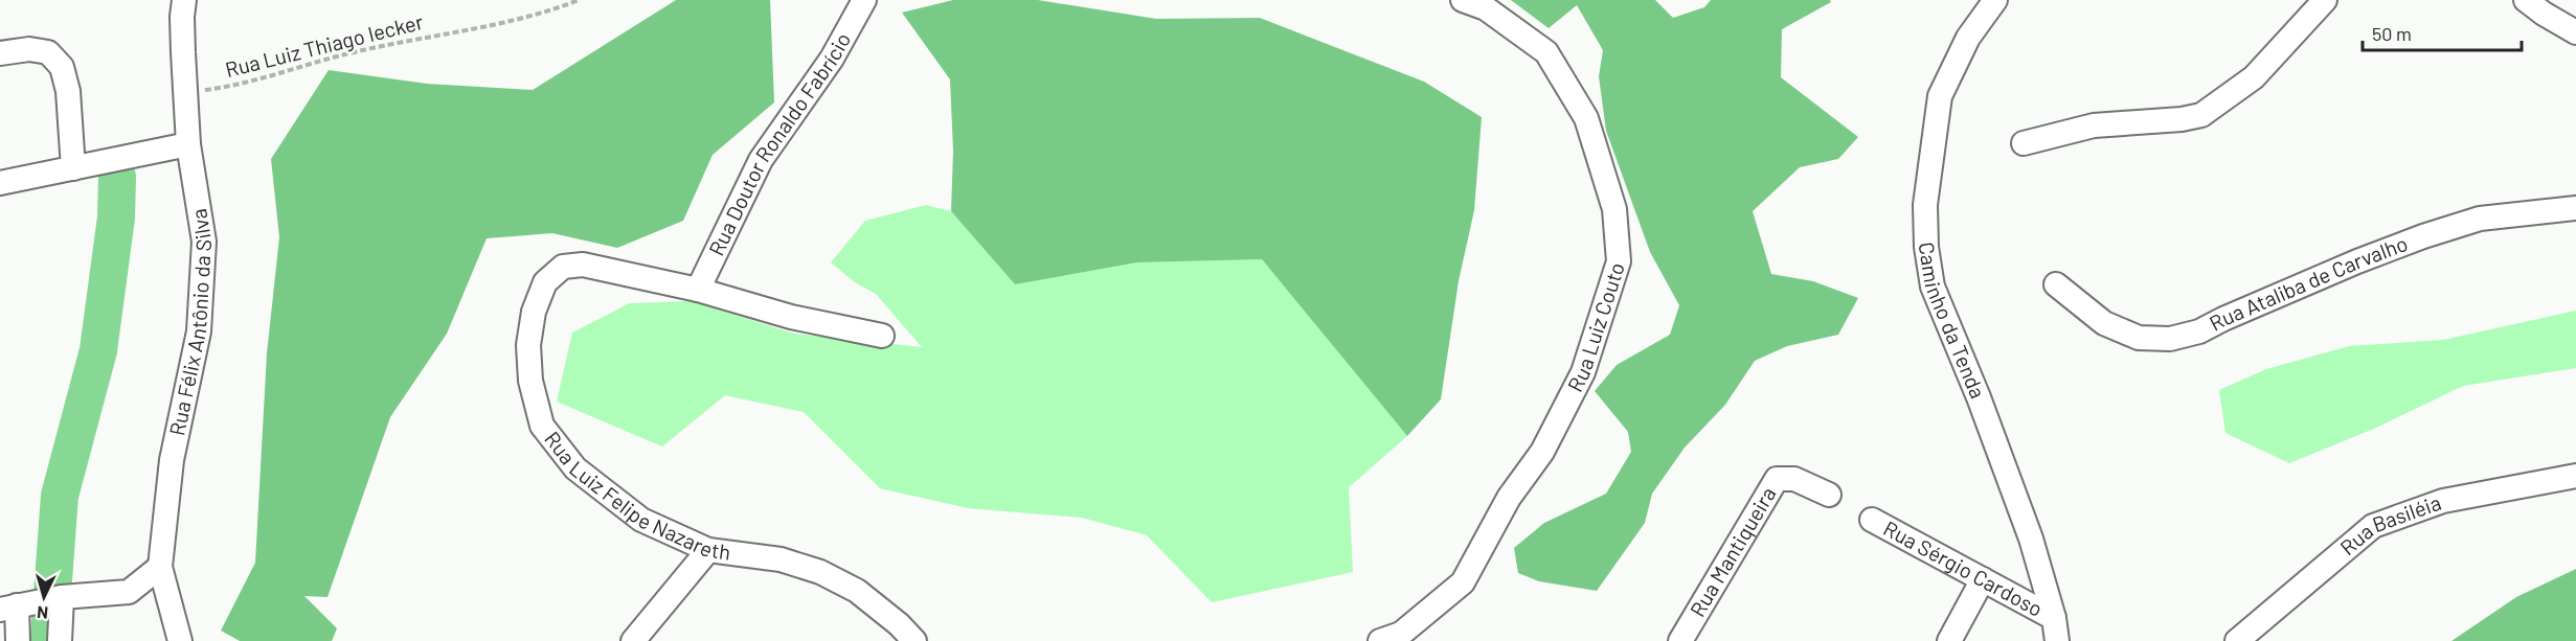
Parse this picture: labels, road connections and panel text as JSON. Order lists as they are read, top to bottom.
{
  "streets": {
    "street": [
      "Rua Doutor Ronaldo Fabrício",
      "Rua Ataliba de Carvalho",
      "Caminho da Tenda",
      "Rua Félix Antônio da Silva",
      "Rua Luiz Couto",
      "Rua Luiz Felipe Nazareth",
      "Rua Basiléia",
      "Rua Mantiqueira",
      "Rua Sérgio Cardoso"
    ],
    "path": ["Rua Luiz Thiago Iecker"]
  },
  "crossings": [
    ["Rua Luiz Thiago Iecker", "Rua Félix Antônio da Silva"],
    ["Rua Doutor Ronaldo Fabrício", "Rua Luiz Felipe Nazareth"],
    ["Caminho da Tenda", "Rua Sérgio Cardoso"]
  ],
  "scale_bar": "50 m",
  "north": "bottom"
}
